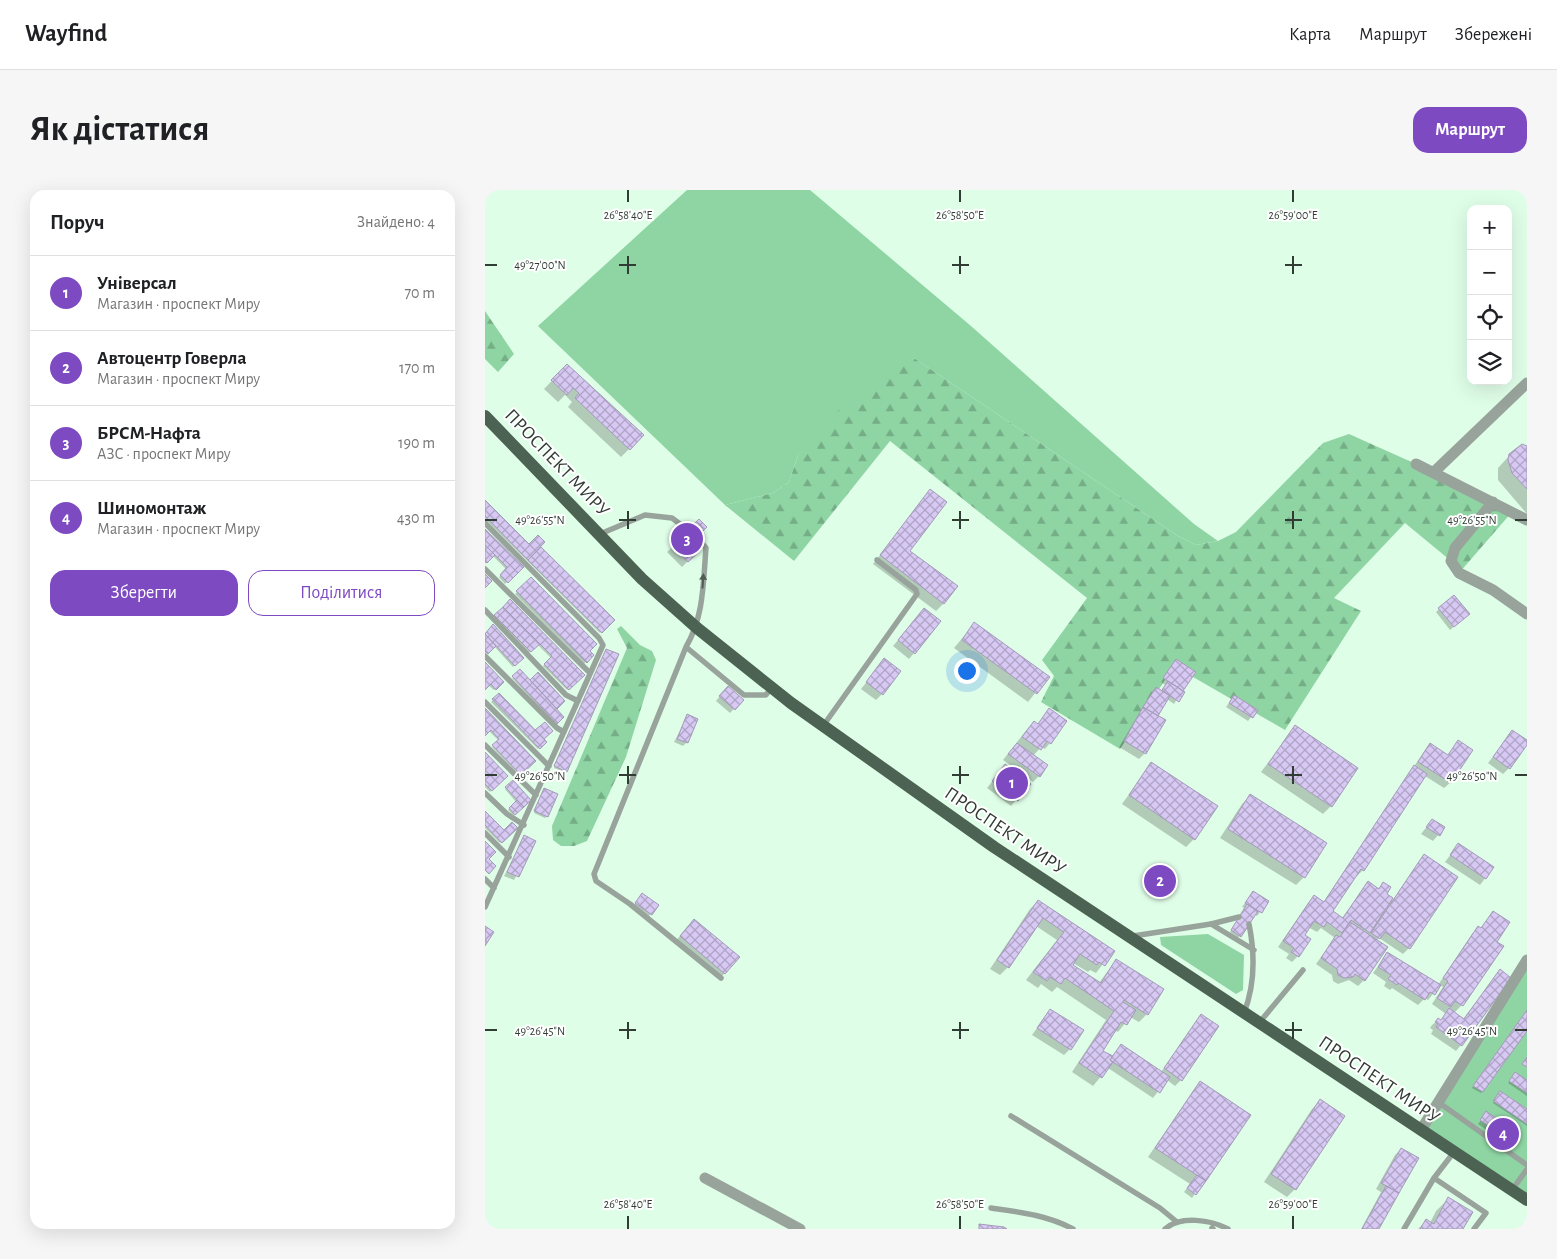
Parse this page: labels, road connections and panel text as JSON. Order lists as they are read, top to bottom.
{
  "streets": {
    "main road": ["ПРОСПЕКТ МИРУ"]
  },
  "page": {
    "header": "Wayfind",
    "nav": ["Карта", "Маршрут", "Збережені"],
    "buttons": [
      "Маршрут",
      ["Зберегти", "Поділитися"]
    ],
    "title": "Як дістатися",
    "heading": ["Поруч", "Знайдено: 4"],
    "map_buttons": ["+", "−"],
    "list": [
      {
        "mark": "1",
        "name": "Універсал",
        "note": "Магазин · проспект Миру",
        "value": "70 m"
      },
      {
        "mark": "2",
        "name": "Автоцентр Говерла",
        "note": "Магазин · проспект Миру",
        "value": "170 m"
      },
      {
        "mark": "3",
        "name": "БРСМ-Нафта",
        "note": "АЗС · проспект Миру",
        "value": "190 m"
      },
      {
        "mark": "4",
        "name": "Шиномонтаж",
        "note": "Магазин · проспект Миру",
        "value": "430 m"
      }
    ],
    "pins": [
      "3",
      "1",
      "2",
      "4"
    ]
  },
  "coordinates": [
    "26°58'40\"E",
    "26°58'50\"E",
    "26°59'00\"E",
    "49°27'00\"N",
    "49°26'55\"N",
    "49°26'50\"N",
    "49°26'45\"N"
  ]
}
